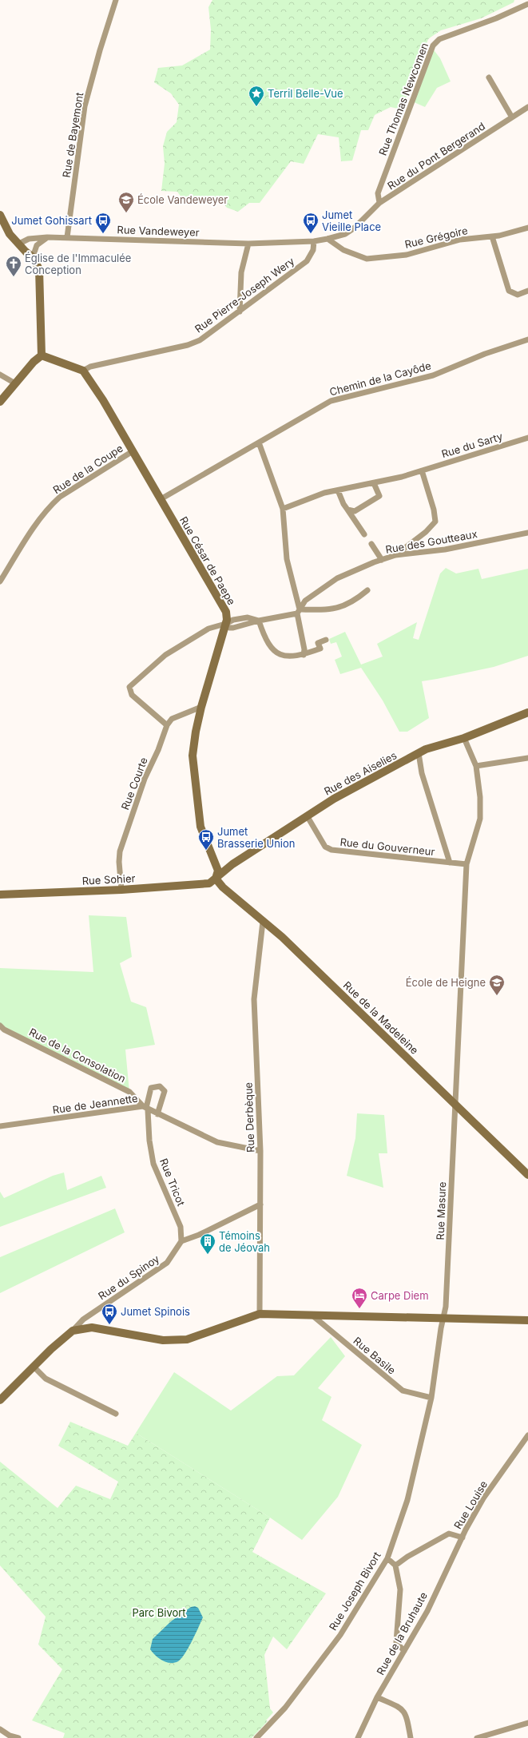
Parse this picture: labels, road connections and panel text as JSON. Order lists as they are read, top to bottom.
{
  "streets": {
    "street": [
      "Rue Thomas Newcomen",
      "Rue de Bayemont",
      "Rue du Pont Bergerand",
      "Rue Vandeweyer",
      "Rue Grégoire",
      "Rue Pierre-Joseph Wery",
      "Chemin de la Cayôde",
      "Rue du Sarty",
      "Rue de la Coupe",
      "Rue des Goutteaux",
      "Rue César de Paepe",
      "Rue des Aiselies",
      "Rue Courte",
      "Rue du Gouverneur",
      "Rue Sohier",
      "Rue de la Madeleine",
      "Rue de la Consolation",
      "Rue de Jeannette",
      "Rue Derbèque",
      "Rue Tricot",
      "Rue Masure",
      "Rue du Spinoy",
      "Rue Basile",
      "Rue Louise",
      "Rue Joseph Bivort",
      "Rue de la Bruhaute"
    ]
  },
  "crossings": [
    ["Rue Thomas Newcomen", "Rue du Pont Bergerand"],
    ["Rue de Bayemont", "Rue Vandeweyer"],
    ["Rue du Pont Bergerand", "Rue Vandeweyer"],
    ["Rue du Pont Bergerand", "Rue Grégoire"],
    ["Rue Vandeweyer", "Rue Grégoire"],
    ["Rue Vandeweyer", "Rue Pierre-Joseph Wery"],
    ["Rue Pierre-Joseph Wery", "Rue César de Paepe"],
    ["Chemin de la Cayôde", "Rue César de Paepe"],
    ["Rue de la Coupe", "Rue César de Paepe"],
    ["Rue César de Paepe", "Rue des Aiselies"],
    ["Rue César de Paepe", "Rue Sohier"],
    ["Rue César de Paepe", "Rue de la Madeleine"],
    ["Rue des Aiselies", "Rue du Gouverneur"],
    ["Rue des Aiselies", "Rue Sohier"],
    ["Rue des Aiselies", "Rue de la Madeleine"],
    ["Rue des Aiselies", "Rue Masure"],
    ["Rue Courte", "Rue Sohier"],
    ["Rue du Gouverneur", "Rue Masure"],
    ["Rue Sohier", "Rue de la Madeleine"],
    ["Rue de la Madeleine", "Rue Derbèque"],
    ["Rue de la Madeleine", "Rue Masure"],
    ["Rue de la Consolation", "Rue de Jeannette"],
    ["Rue de la Consolation", "Rue Tricot"],
    ["Rue de Jeannette", "Rue Derbèque"],
    ["Rue de Jeannette", "Rue Tricot"],
    ["Rue Tricot", "Rue du Spinoy"],
    ["Rue Masure", "Rue Joseph Bivort"],
    ["Rue Basile", "Rue Joseph Bivort"],
    ["Rue Louise", "Rue de la Bruhaute"]
  ],
  "parks": ["Parc Bivort"],
  "places": {
    "place": ["Terril Belle-Vue"],
    "school or university": ["École Vandeweyer", "École de Heigne"],
    "bus stop": [
      "Jumet Gohissart",
      "Jumet Vieille Place",
      "Jumet Brasserie Union",
      "Jumet Spinois"
    ],
    "church": ["Église de l'Immaculée Conception"],
    "building": ["Témoins de Jéovah"],
    "hotel": ["Carpe Diem"]
  }
}
